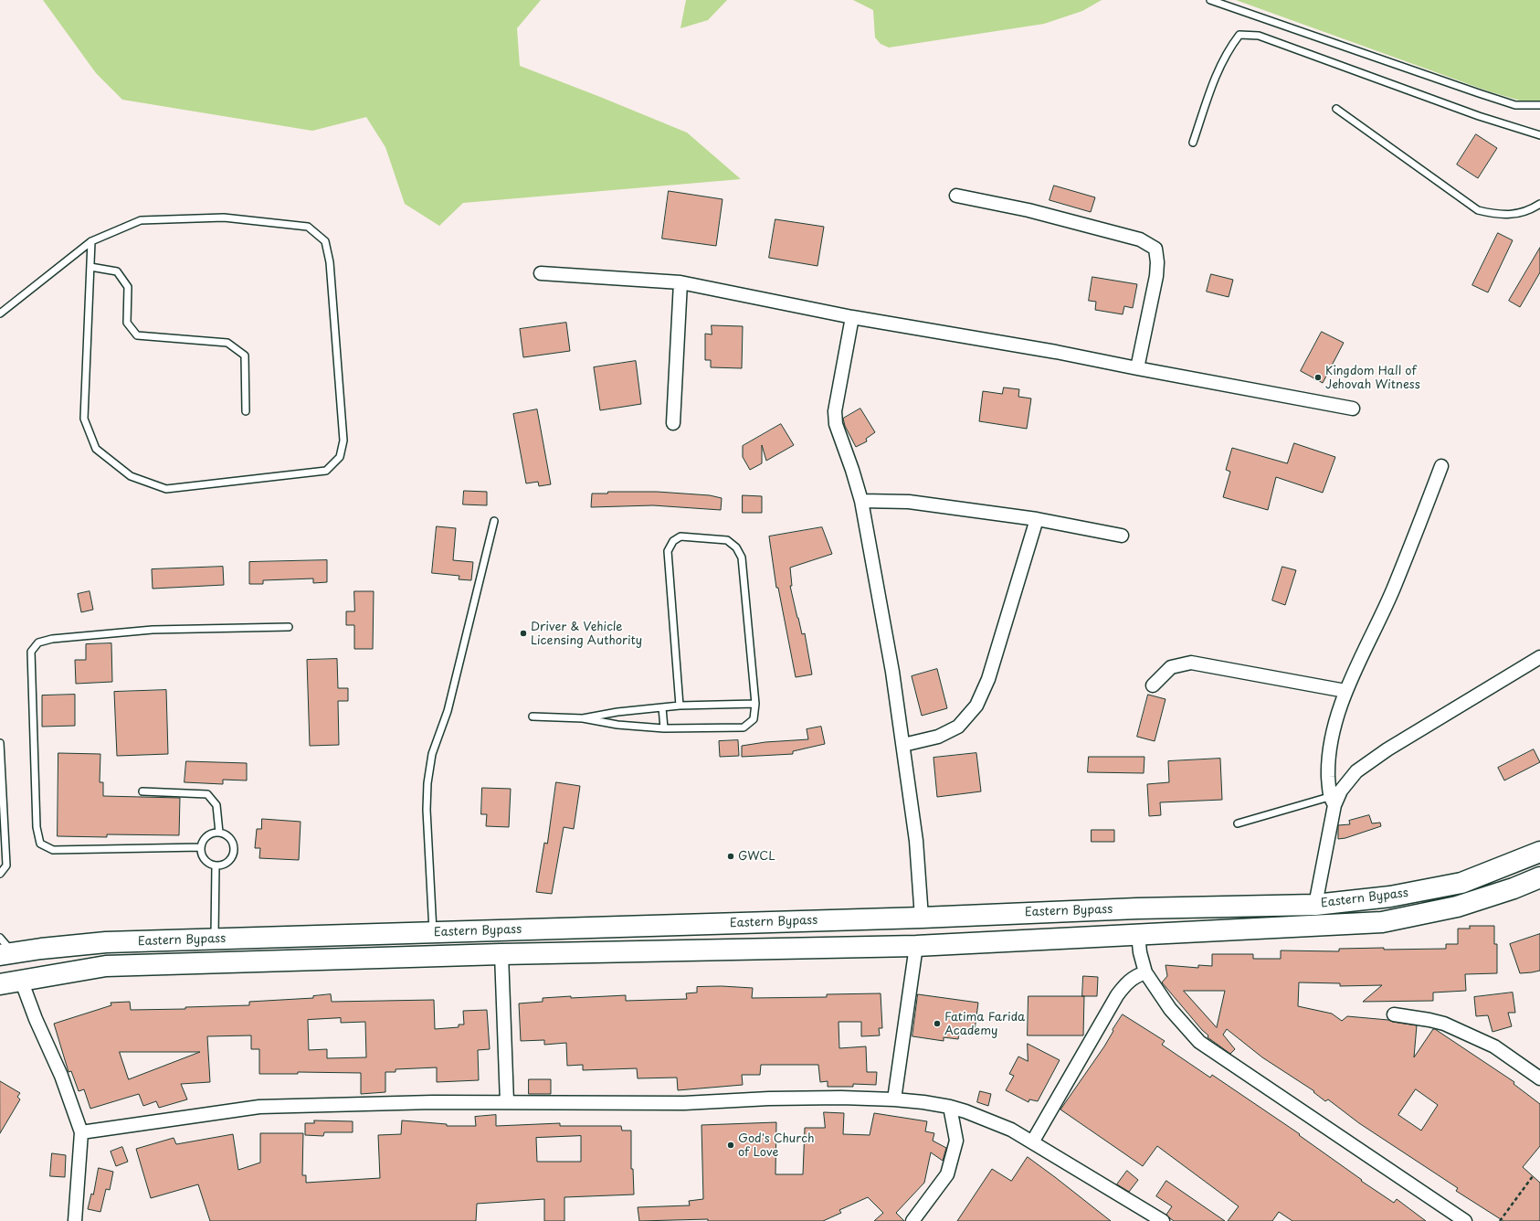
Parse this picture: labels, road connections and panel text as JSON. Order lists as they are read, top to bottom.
{
  "streets": {
    "highway": ["Eastern Bypass"]
  },
  "places": [
    "Kingdom Hall of Jehovah Witness",
    "Driver & Vehicle Licensing Authority",
    "GWCL",
    "Fatima Farida Academy",
    "God's Church of Love"
  ]
}
